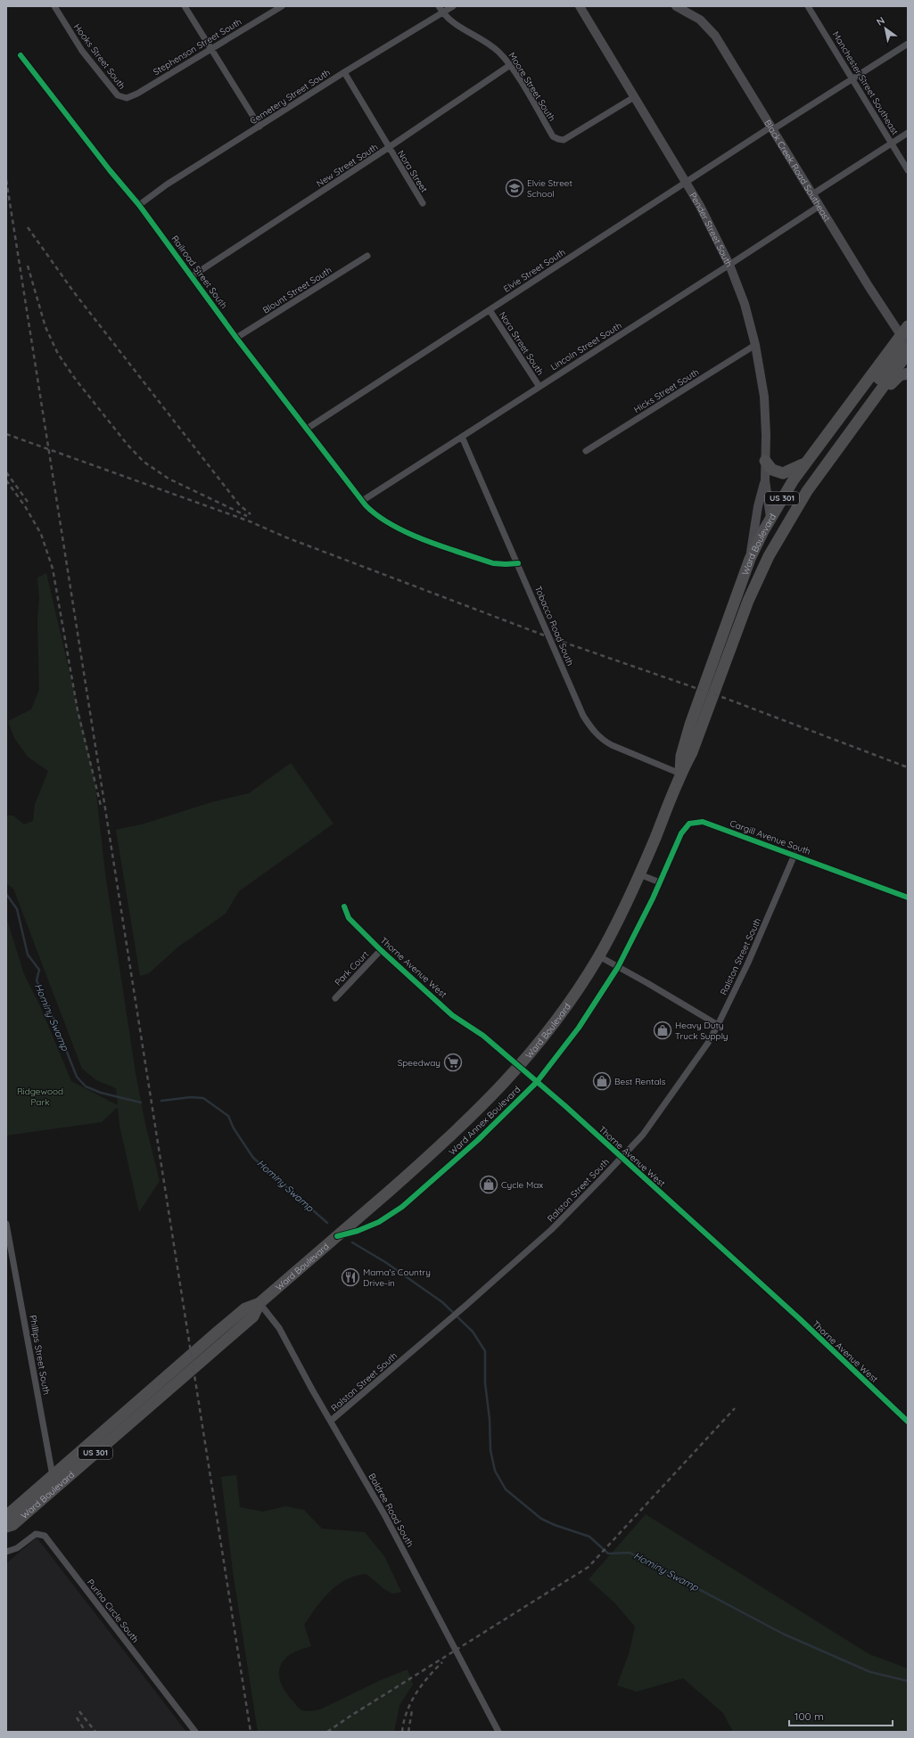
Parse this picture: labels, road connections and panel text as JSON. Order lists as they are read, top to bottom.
{
  "streets": {
    "highway": ["US 301", "Ward Boulevard"],
    "street": [
      "Stephenson Street South",
      "Hooks Street South",
      "Manchester Street Southeast",
      "Moore Street South",
      "Cemetery Street South",
      "New Street South",
      "Black Creek Road Southeast",
      "Nora Street",
      "Pender Street South",
      "Elvie Street South",
      "Railroad Street South",
      "Blount Street South",
      "Nora Street South",
      "Lincoln Street South",
      "Hicks Street South",
      "Tobacco Road South",
      "Cargill Avenue South",
      "Ralston Street South",
      "Thorne Avenue West",
      "Park Court",
      "Ward Annex Boulevard",
      "Phillips Street South",
      "Baldree Road South",
      "Purina Circle South"
    ]
  },
  "crossings": [
    ["Stephenson Street South", "Hooks Street South"],
    ["Manchester Street Southeast", "Elvie Street South"],
    ["Moore Street South", "Cemetery Street South"],
    ["Moore Street South", "New Street South"],
    ["Moore Street South", "Pender Street South"],
    ["Cemetery Street South", "Railroad Street South"],
    ["New Street South", "Nora Street"],
    ["New Street South", "Railroad Street South"],
    ["Black Creek Road Southeast", "Elvie Street South"],
    ["Black Creek Road Southeast", "Lincoln Street South"],
    ["Black Creek Road Southeast", "Ward Boulevard"],
    ["Pender Street South", "Elvie Street South"],
    ["Pender Street South", "Lincoln Street South"],
    ["Pender Street South", "Hicks Street South"],
    ["Pender Street South", "Ward Boulevard"],
    ["Elvie Street South", "Railroad Street South"],
    ["Elvie Street South", "Nora Street South"],
    ["Railroad Street South", "Blount Street South"],
    ["Railroad Street South", "Lincoln Street South"],
    ["Railroad Street South", "Tobacco Road South"],
    ["Nora Street South", "Lincoln Street South"],
    ["Lincoln Street South", "Tobacco Road South"],
    ["Ward Boulevard", "Tobacco Road South"],
    ["Ward Boulevard", "Thorne Avenue West"],
    ["Ward Boulevard", "Ward Annex Boulevard"],
    ["Ward Boulevard", "Phillips Street South"],
    ["Ward Boulevard", "Baldree Road South"],
    ["Cargill Avenue South", "Ralston Street South"],
    ["Cargill Avenue South", "Ward Annex Boulevard"],
    ["Ralston Street South", "Thorne Avenue West"],
    ["Ralston Street South", "Baldree Road South"],
    ["Thorne Avenue West", "Park Court"],
    ["Thorne Avenue West", "Ward Annex Boulevard"]
  ],
  "water": ["Hominy Swamp"],
  "parks": ["Ridgewood Park"],
  "places": {
    "school or university": ["Elvie Street School"],
    "shop": ["Heavy Duty Truck Supply", "Best Rentals", "Cycle Max"],
    "supermarket": ["Speedway"],
    "restaurant": ["Mama's Country Drive-in"]
  },
  "scale_bar": "100 m",
  "north": "top left"
}
